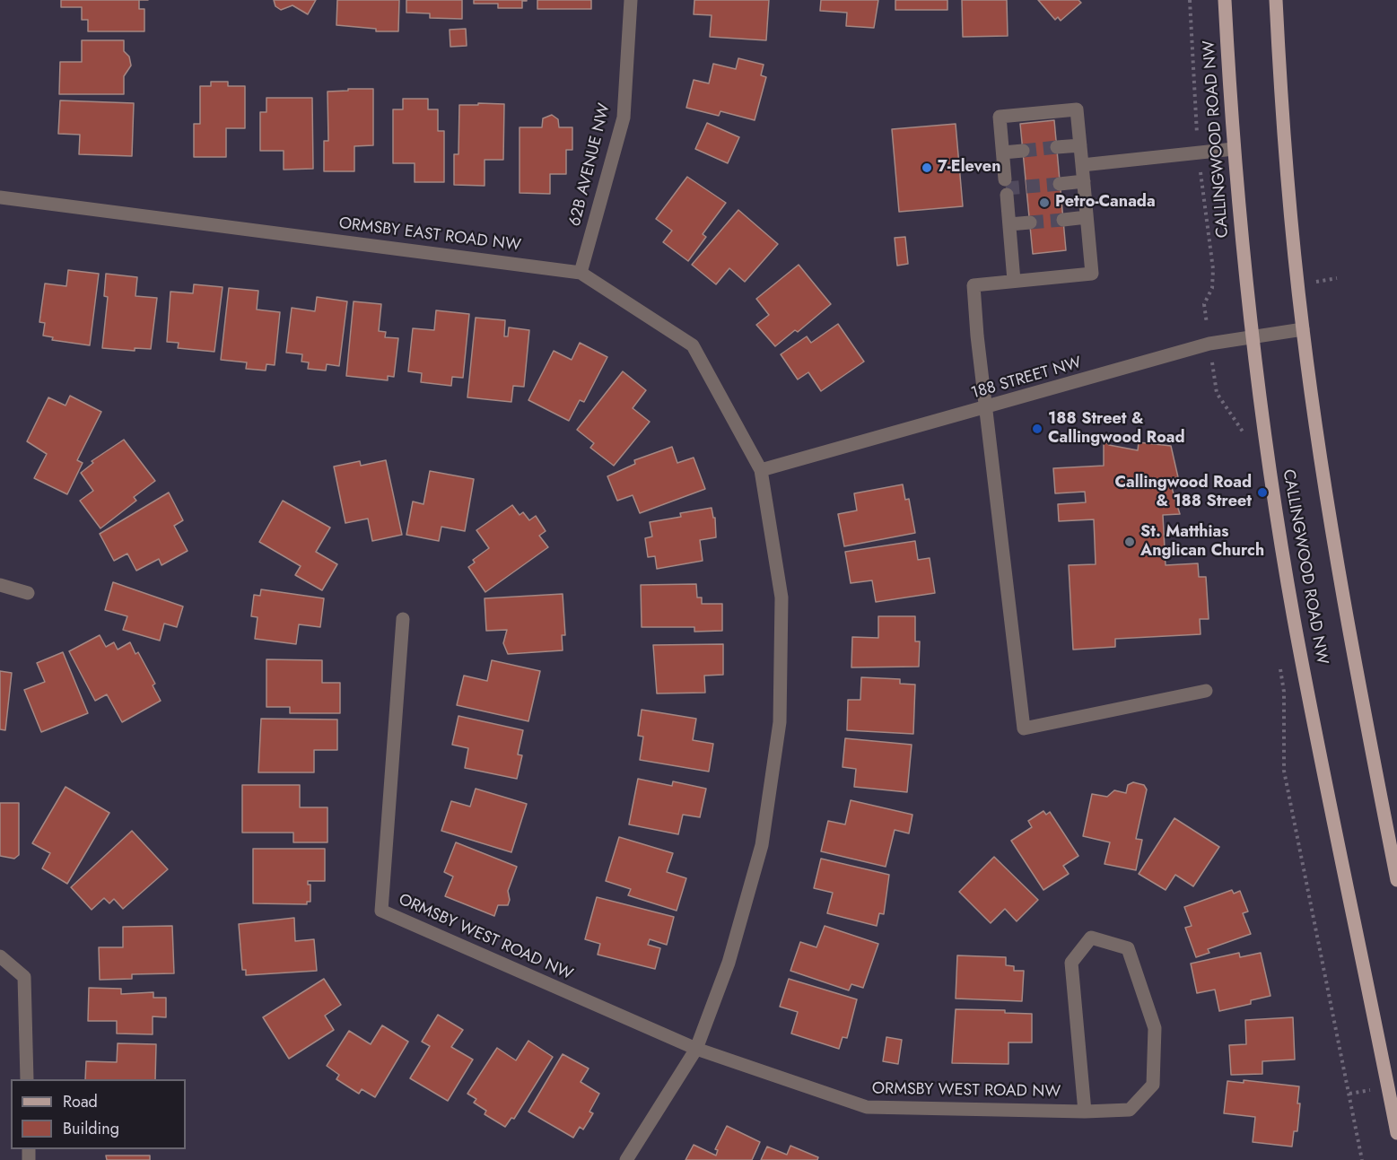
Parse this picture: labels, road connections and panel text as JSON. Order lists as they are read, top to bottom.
{
  "streets": {
    "main road": ["CALLINGWOOD ROAD NW"],
    "street": [
      "62B AVENUE NW",
      "ORMSBY EAST ROAD NW",
      "188 STREET NW",
      "ORMSBY WEST ROAD NW"
    ]
  },
  "crossings": [
    ["CALLINGWOOD ROAD NW", "188 STREET NW"],
    ["62B AVENUE NW", "ORMSBY EAST ROAD NW"],
    ["ORMSBY EAST ROAD NW", "188 STREET NW"]
  ],
  "places": [
    "7-Eleven",
    "Petro-Canada",
    "188 Street & Callingwood Road",
    "Callingwood Road & 188 Street",
    "St. Matthias Anglican Church"
  ],
  "legend": ["Road", "Building"]
}
